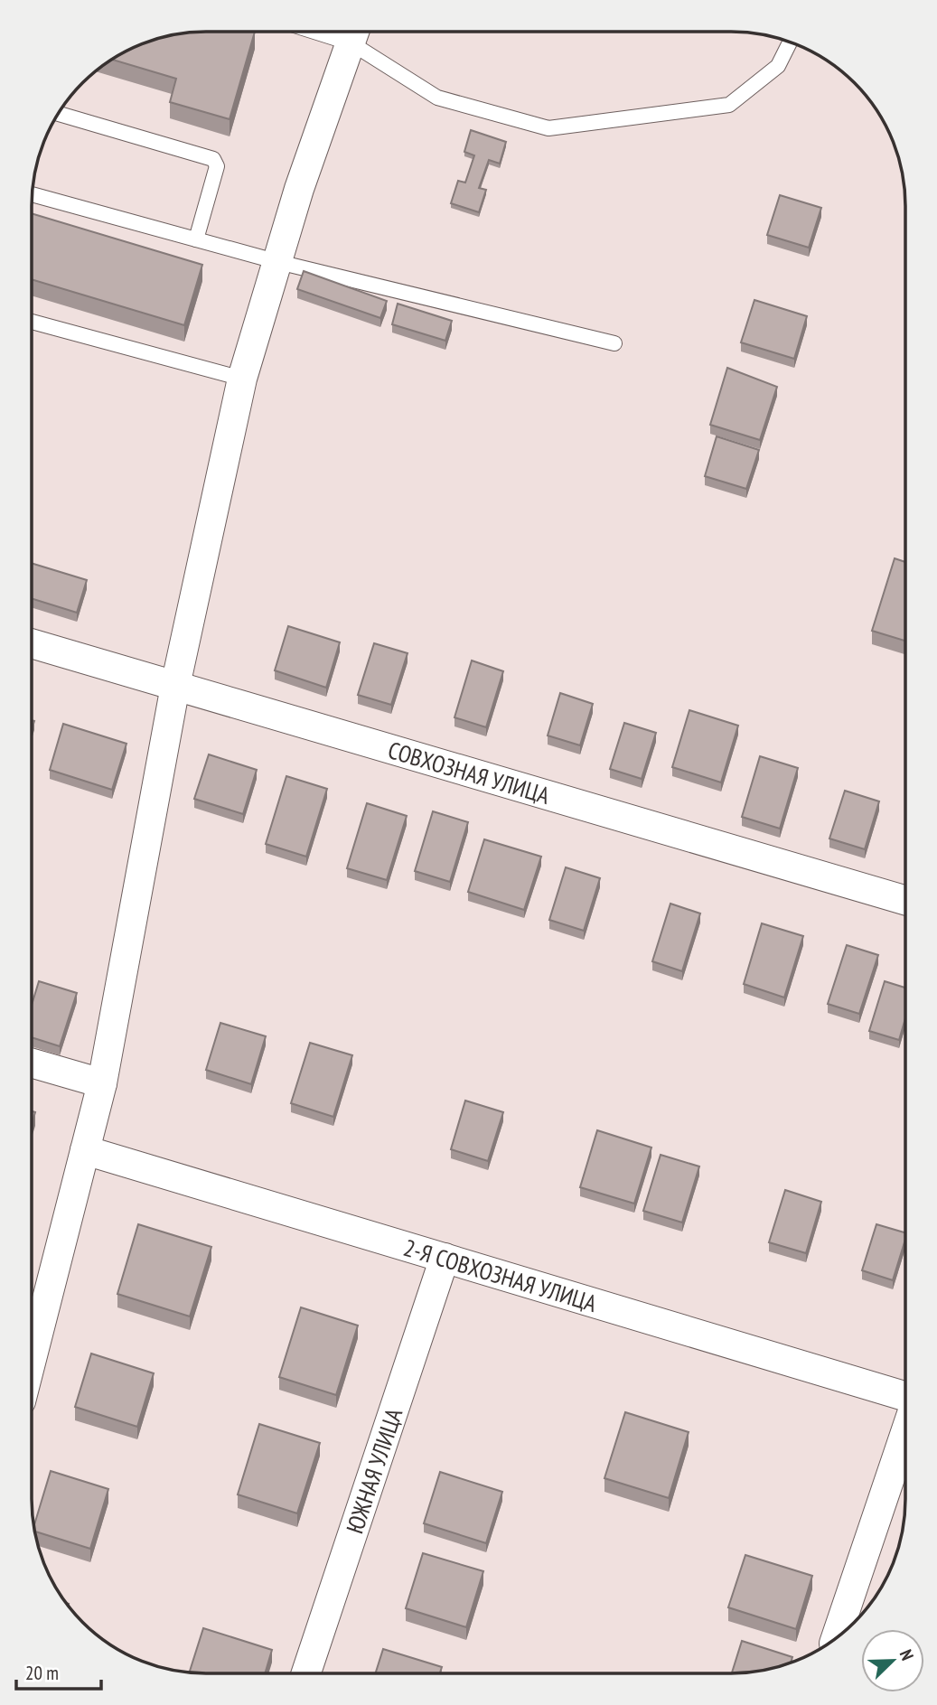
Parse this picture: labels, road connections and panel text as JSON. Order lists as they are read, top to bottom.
{
  "streets": {
    "street": ["СОВХОЗНАЯ УЛИЦА", "2-Я СОВХОЗНАЯ УЛИЦА", "ЮЖНАЯ УЛИЦА"]
  },
  "crossings": [
    ["2-Я СОВХОЗНАЯ УЛИЦА", "ЮЖНАЯ УЛИЦА"]
  ],
  "scale_bar": "20 m",
  "north": "top right"
}
